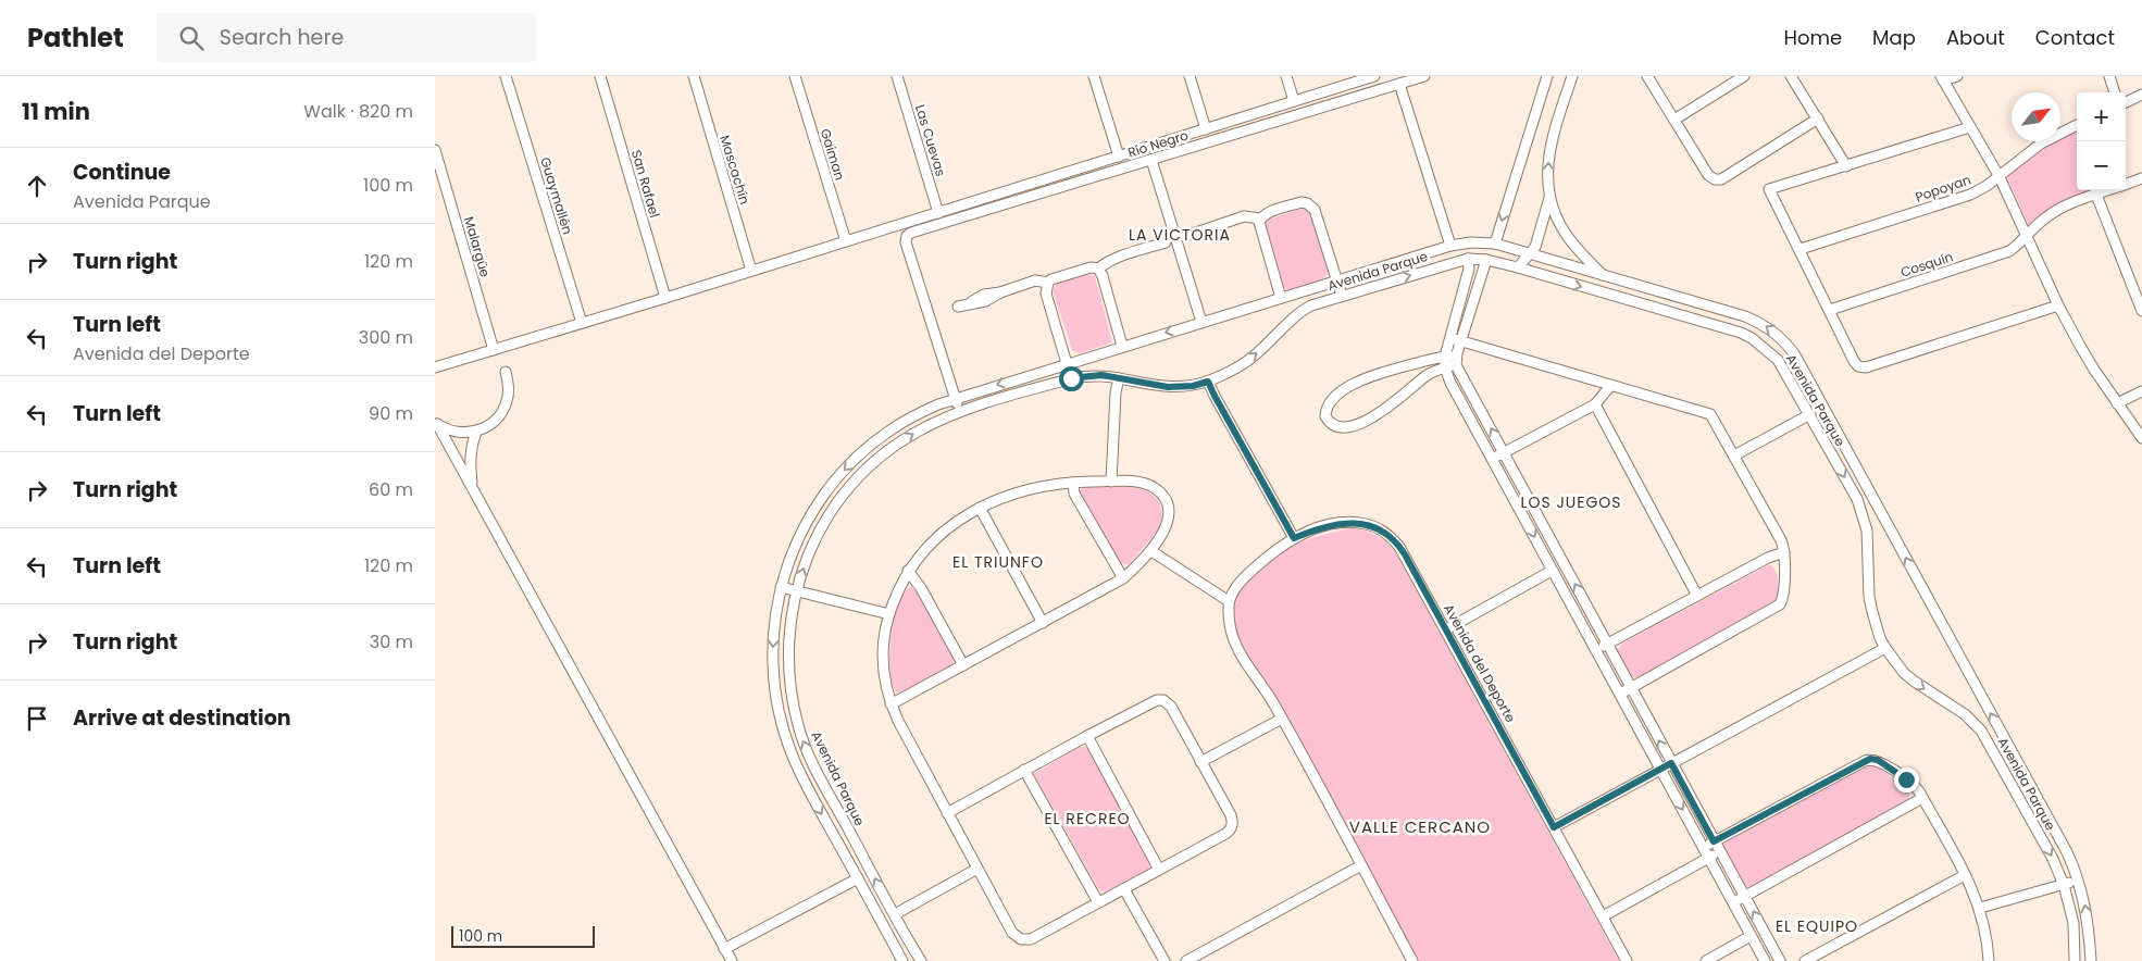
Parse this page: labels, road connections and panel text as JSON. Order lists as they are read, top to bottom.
{
  "streets": {
    "street": [
      "Las Cuevas",
      "Río Negro",
      "Gaiman",
      "Mascachín",
      "San Rafael",
      "Popoyan",
      "Guaymallén",
      "Malargüe",
      "Cosquín",
      "Avenida Parque",
      "Avenida del Deporte"
    ]
  },
  "crossings": [
    ["Las Cuevas", "Río Negro"],
    ["Río Negro", "Gaiman"],
    ["Río Negro", "Mascachín"],
    ["Río Negro", "San Rafael"],
    ["Río Negro", "Guaymallén"],
    ["Río Negro", "Malargüe"],
    ["Río Negro", "Avenida Parque"]
  ],
  "districts": [
    "LA VICTORIA",
    "LOS JUEGOS",
    "EL TRIUNFO",
    "EL RECREO",
    "VALLE CERCANO",
    "EL EQUIPO"
  ],
  "scale_bar": "100 m",
  "north": "top right",
  "page": {
    "header": "Pathlet",
    "search": "Search here",
    "nav": [
      "Home",
      "Map",
      "About",
      "Contact"
    ],
    "heading": ["11 min", "Walk · 820 m"],
    "map_buttons": ["+", "−"],
    "list": [
      ["Continue", "Avenida Parque", "100 m"],
      ["Turn right", "120 m"],
      ["Turn left", "Avenida del Deporte", "300 m"],
      ["Turn left", "90 m"],
      ["Turn right", "60 m"],
      ["Turn left", "120 m"],
      ["Turn right", "30 m"],
      "Arrive at destination"
    ],
    "scale": "100 m"
  }
}
